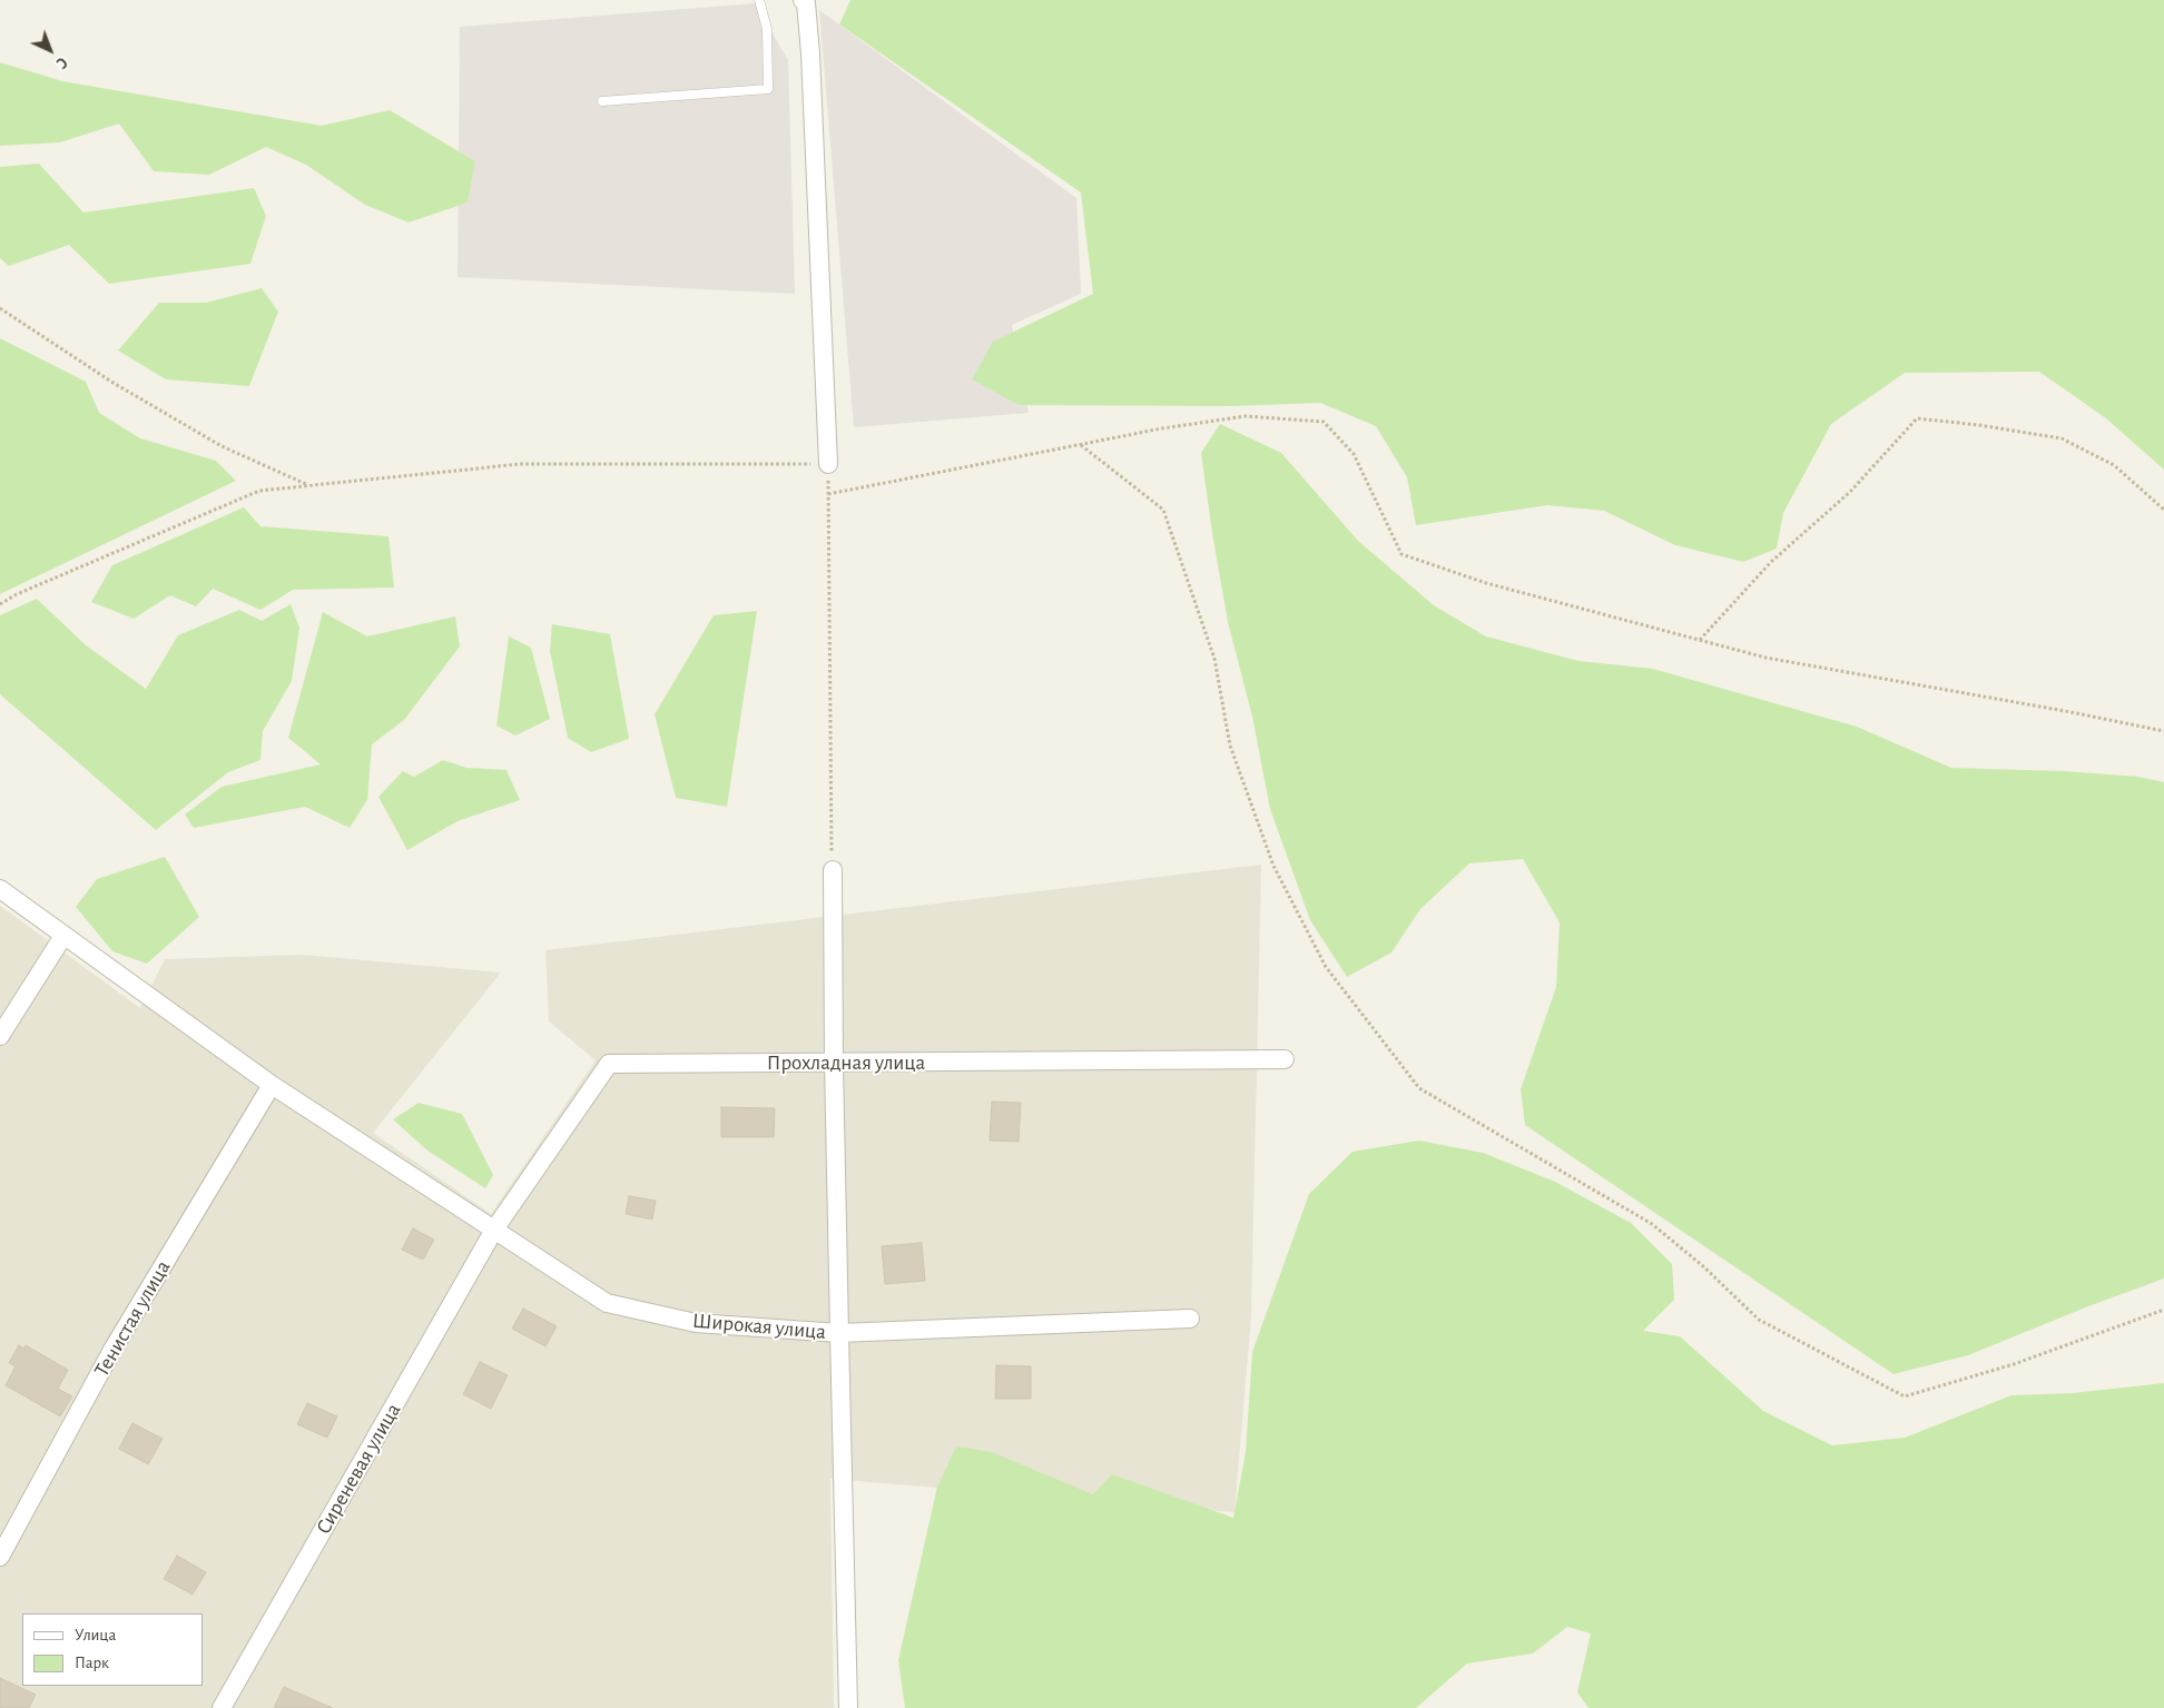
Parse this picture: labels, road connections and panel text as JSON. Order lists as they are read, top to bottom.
{
  "streets": {
    "street": [
      "Прохладная улица",
      "Тенистая улица",
      "Широкая улица",
      "Сиреневая улица"
    ]
  },
  "crossings": [
    ["Прохладная улица", "Широкая улица"],
    ["Прохладная улица", "Сиреневая улица"],
    ["Тенистая улица", "Широкая улица"],
    ["Широкая улица", "Сиреневая улица"]
  ],
  "legend": ["Улица", "Парк"],
  "north": "bottom right"
}
